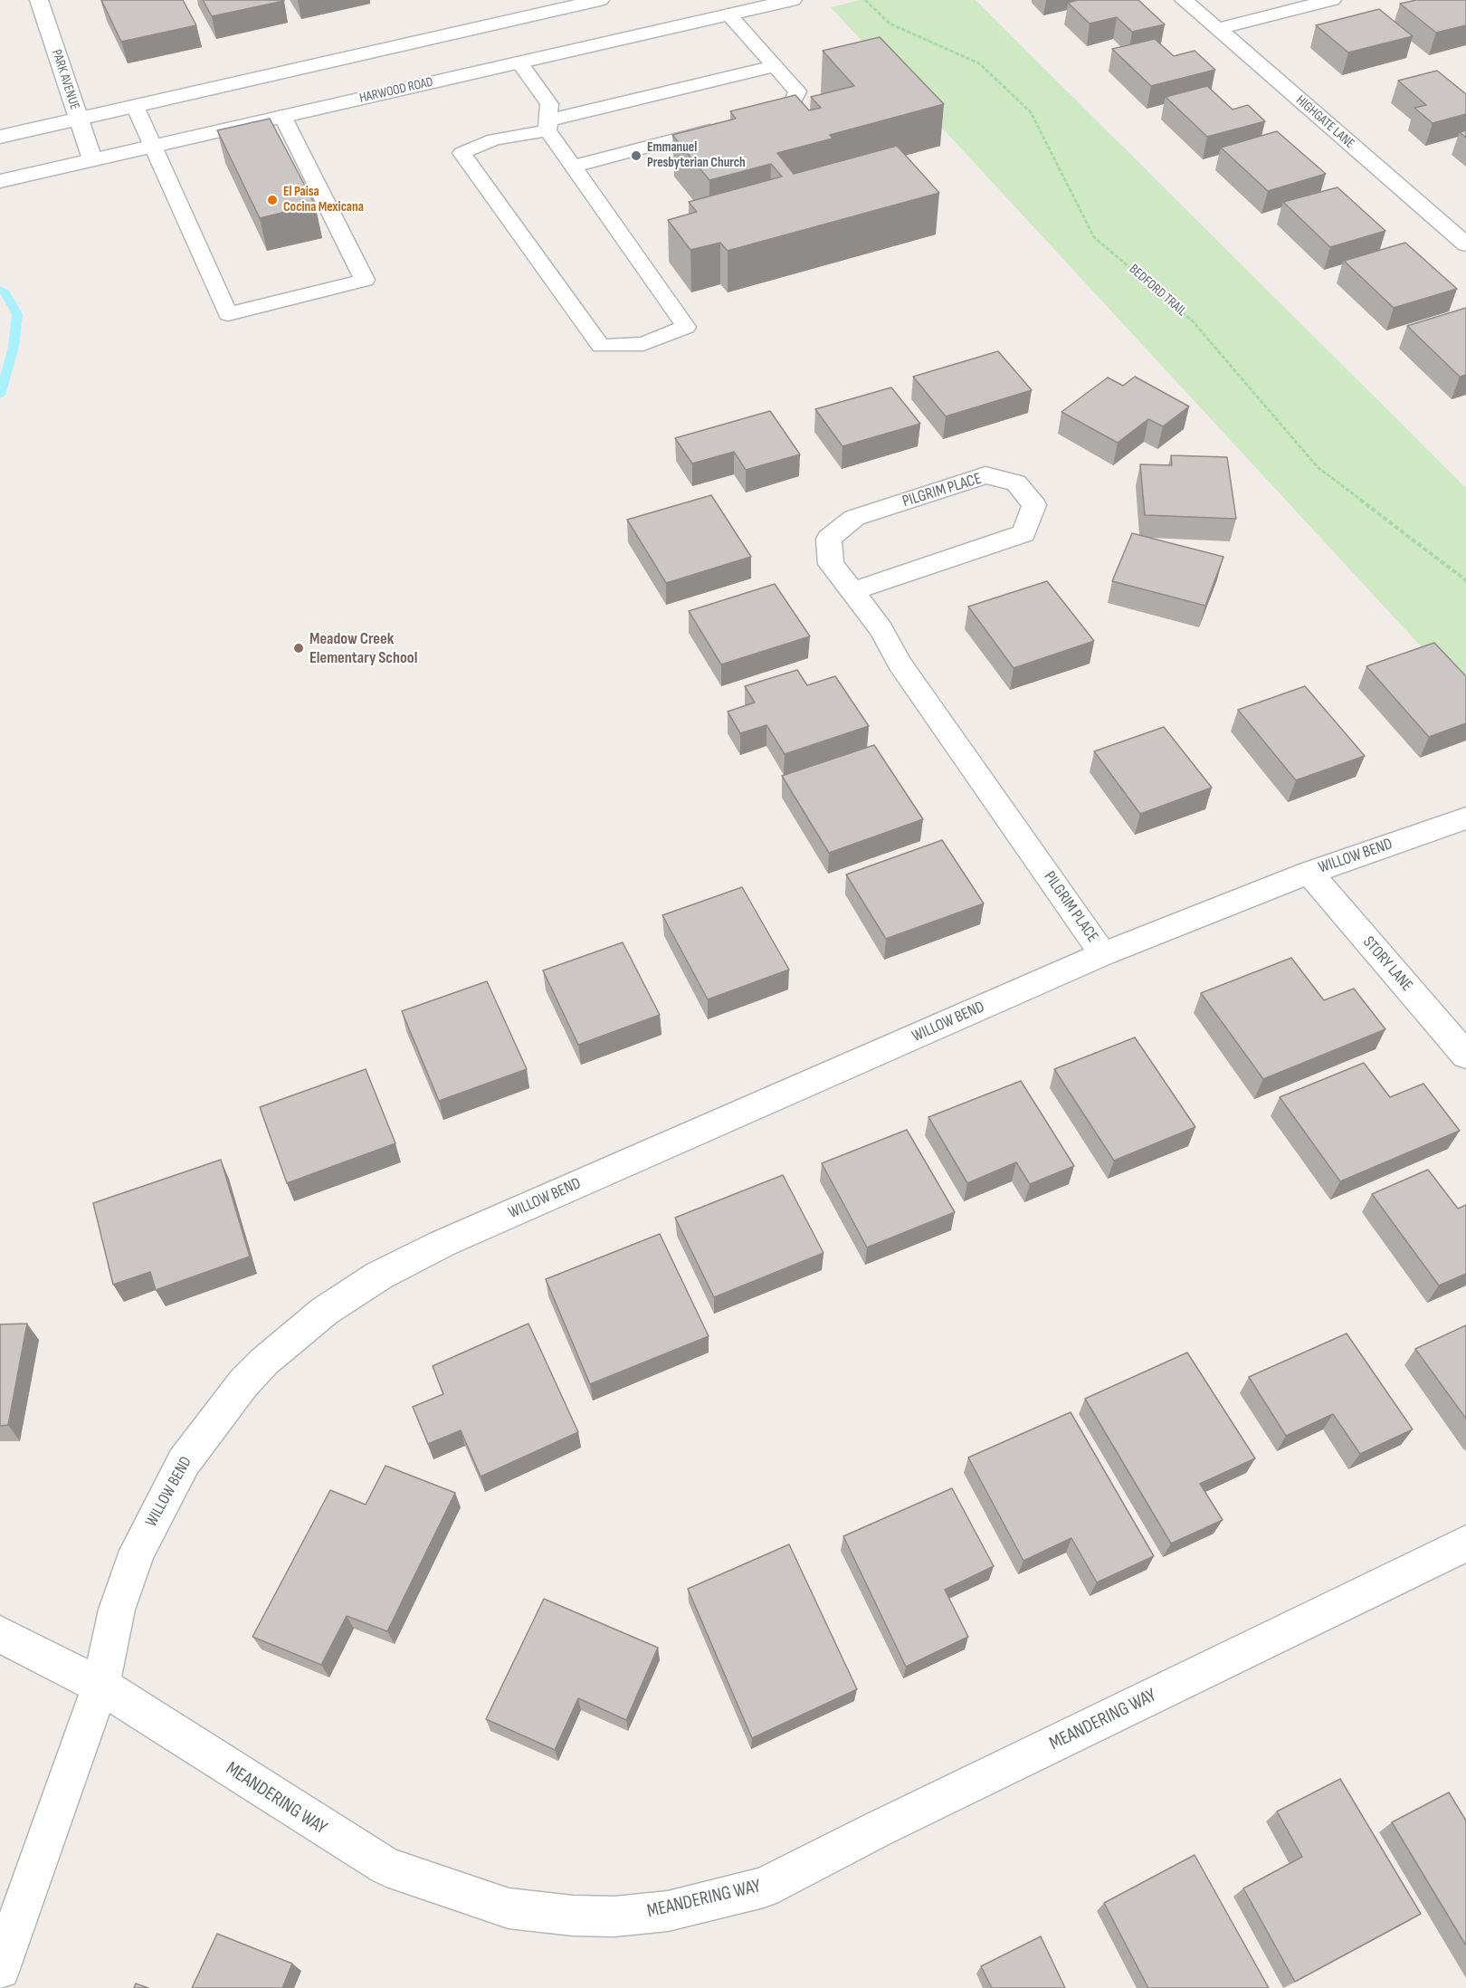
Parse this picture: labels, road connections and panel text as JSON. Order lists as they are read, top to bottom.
{
  "streets": {
    "street": [
      "PARK AVENUE",
      "HARWOOD ROAD",
      "HIGHGATE LANE",
      "PILGRIM PLACE",
      "WILLOW BEND",
      "STORY LANE",
      "MEANDERING WAY"
    ],
    "path": ["BEDFORD TRAIL"]
  },
  "crossings": [
    ["PARK AVENUE", "HARWOOD ROAD"],
    ["PILGRIM PLACE", "WILLOW BEND"],
    ["WILLOW BEND", "STORY LANE"],
    ["WILLOW BEND", "MEANDERING WAY"]
  ],
  "places": ["Emmanuel Presbyterian Church", "El Paisa Cocina Mexicana", "Meadow Creek Elementary School"]
}
